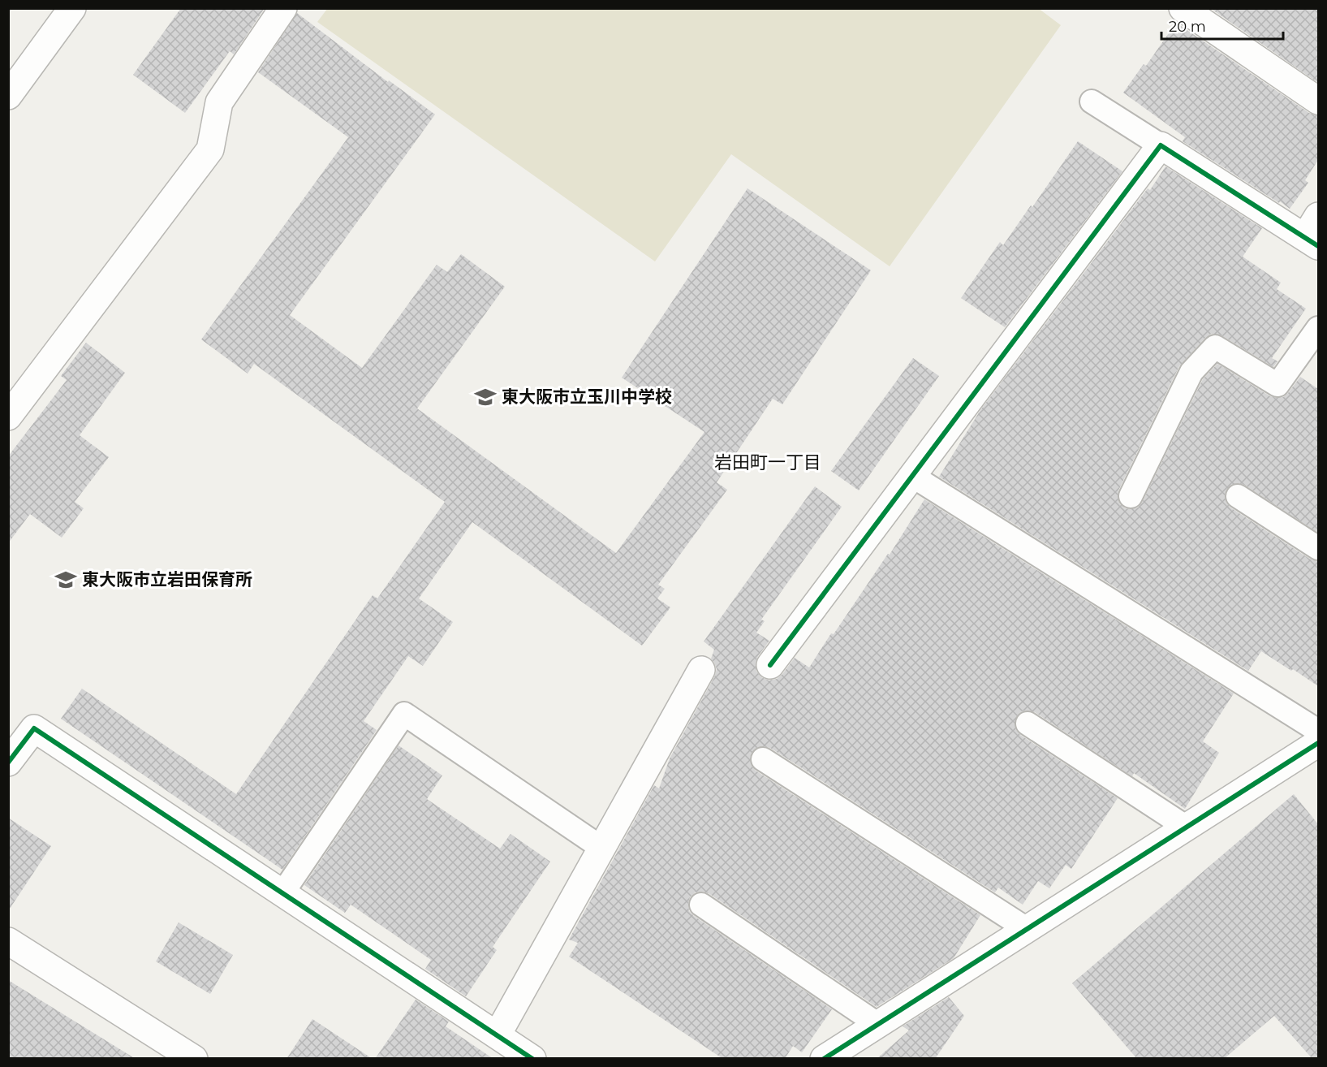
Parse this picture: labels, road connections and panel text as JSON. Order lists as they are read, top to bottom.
{
  "districts": ["岩田町一丁目"],
  "places": {
    "school or university": ["東大阪市立玉川中学校", "東大阪市立岩田保育所"]
  },
  "scale_bar": "20 m"
}
